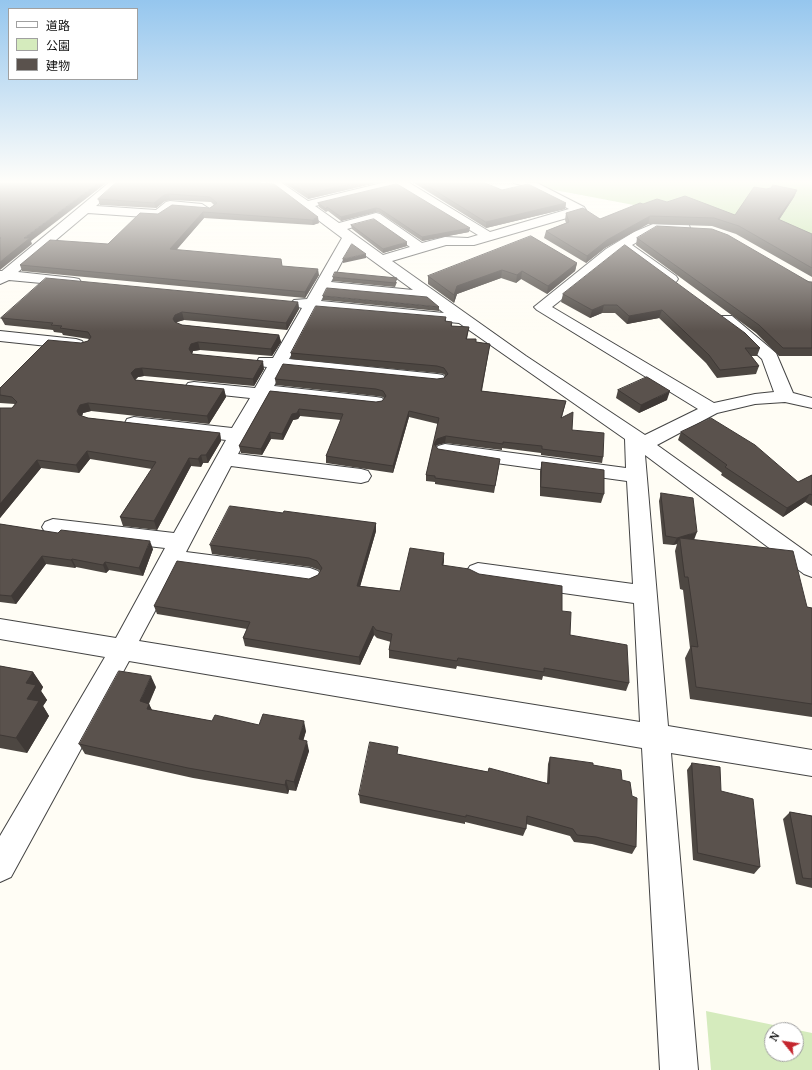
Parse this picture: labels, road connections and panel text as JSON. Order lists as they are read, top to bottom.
{
  "legend": ["道路", "公園", "建物"],
  "north": "top left"
}
